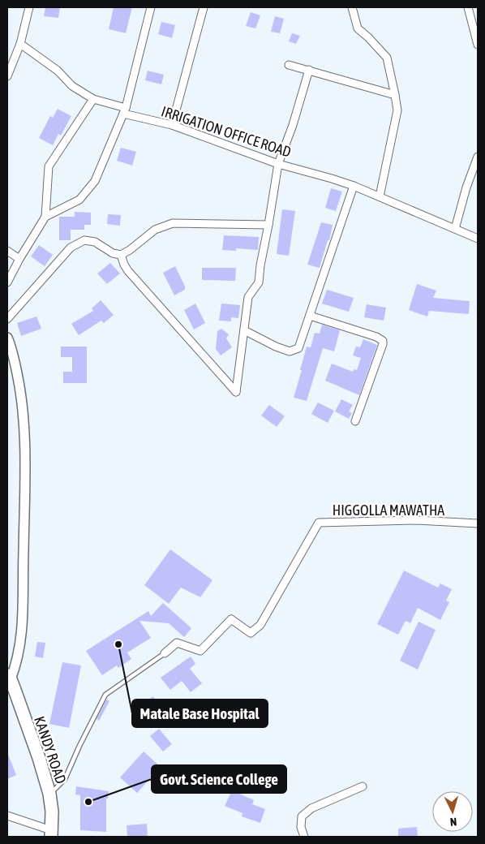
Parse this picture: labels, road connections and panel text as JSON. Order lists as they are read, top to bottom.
{
  "streets": {
    "highway": ["KANDY ROAD"],
    "street": ["IRRIGATION OFFICE ROAD", "HIGGOLLA MAWATHA"]
  },
  "places": ["Matale Base Hospital", "Govt. Science College"],
  "north": "bottom"
}
